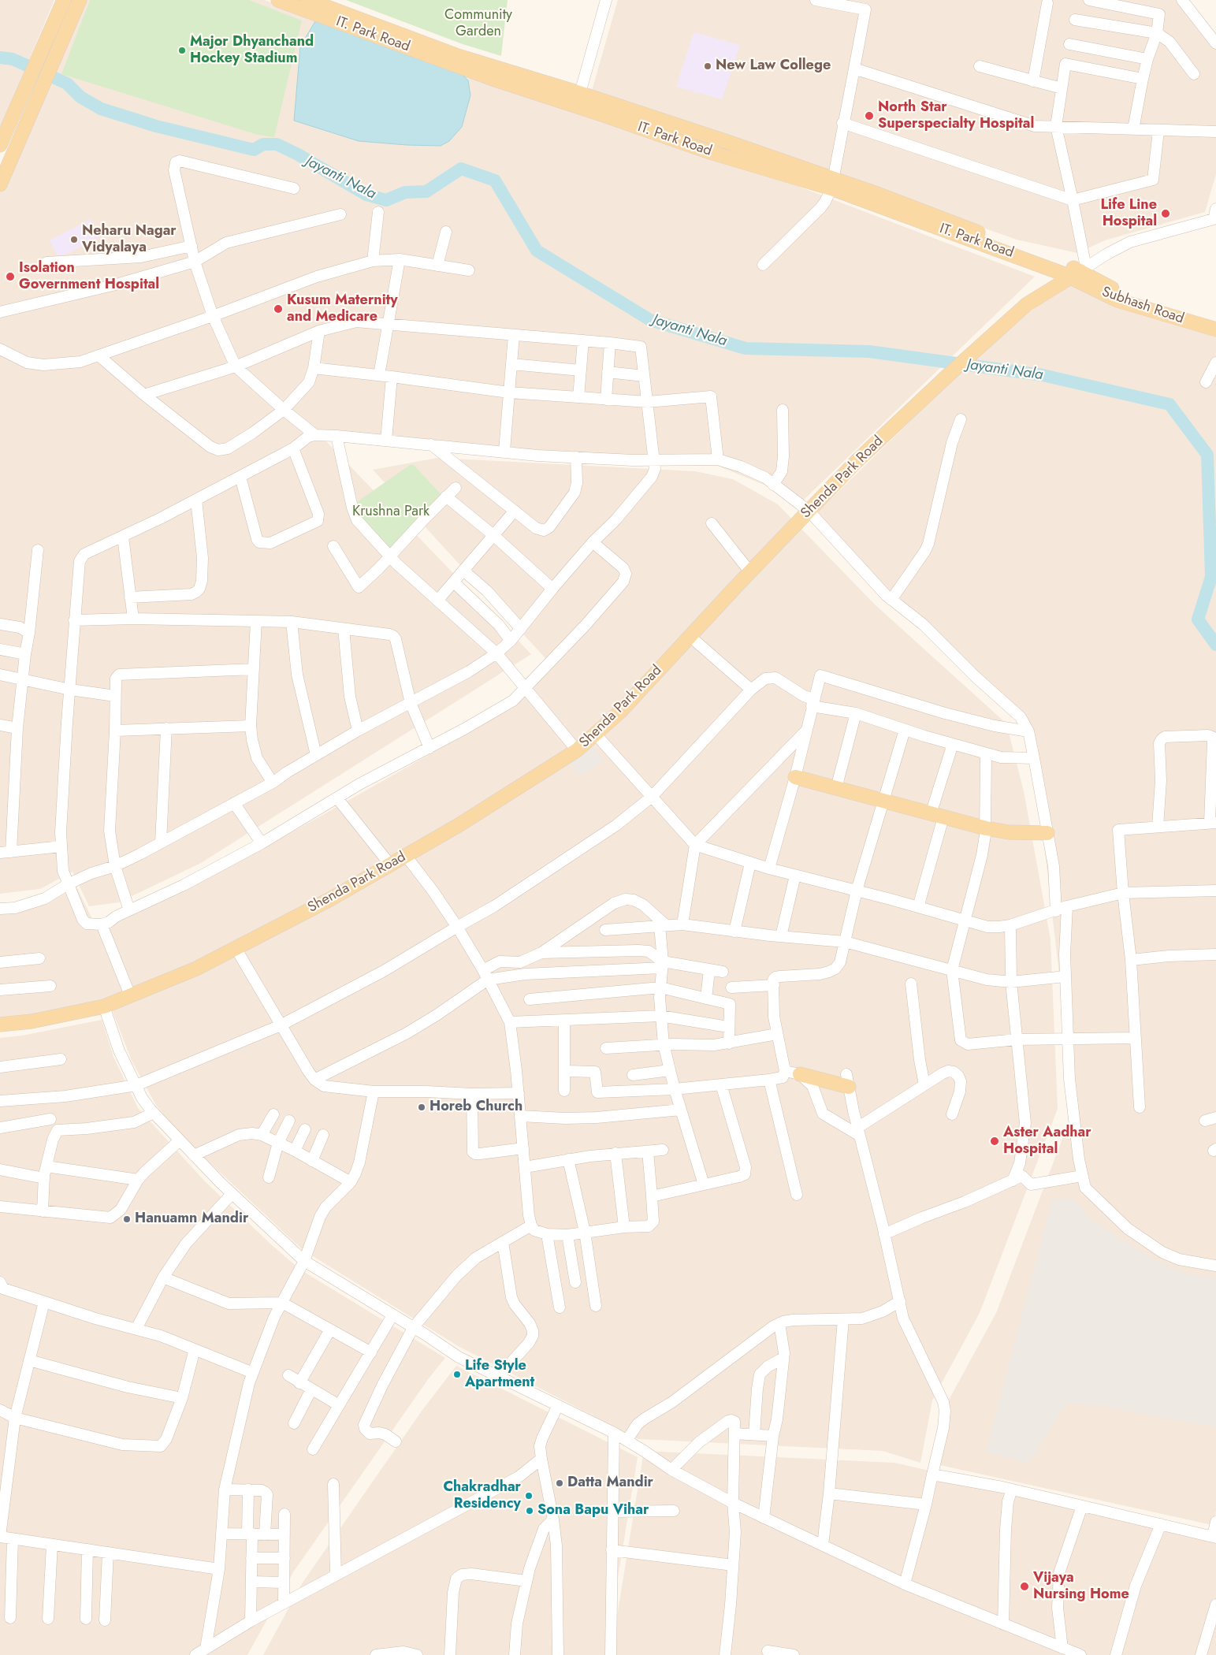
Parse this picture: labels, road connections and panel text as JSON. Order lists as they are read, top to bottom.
{
  "streets": {
    "main road": ["IT. Park Road", "Subhash Road", "Shenda Park Road"]
  },
  "crossings": [
    ["IT. Park Road", "Subhash Road"],
    ["IT. Park Road", "Shenda Park Road"],
    ["Subhash Road", "Shenda Park Road"]
  ],
  "water": ["Jayanti Nala"],
  "parks": ["Community Garden", "Krushna Park"],
  "places": [
    "Major Dhyanchand Hockey Stadium",
    "New Law College",
    "North Star Superspecialty Hospital",
    "Life Line Hospital",
    "Neharu Nagar Vidyalaya",
    "Isolation Government Hospital",
    "Kusum Maternity and Medicare",
    "Horeb Church",
    "Aster Aadhar Hospital",
    "Hanuamn Mandir",
    "Life Style Apartment",
    "Datta Mandir",
    "Chakradhar Residency",
    "Sona Bapu Vihar",
    "Vijaya Nursing Home"
  ]
}
